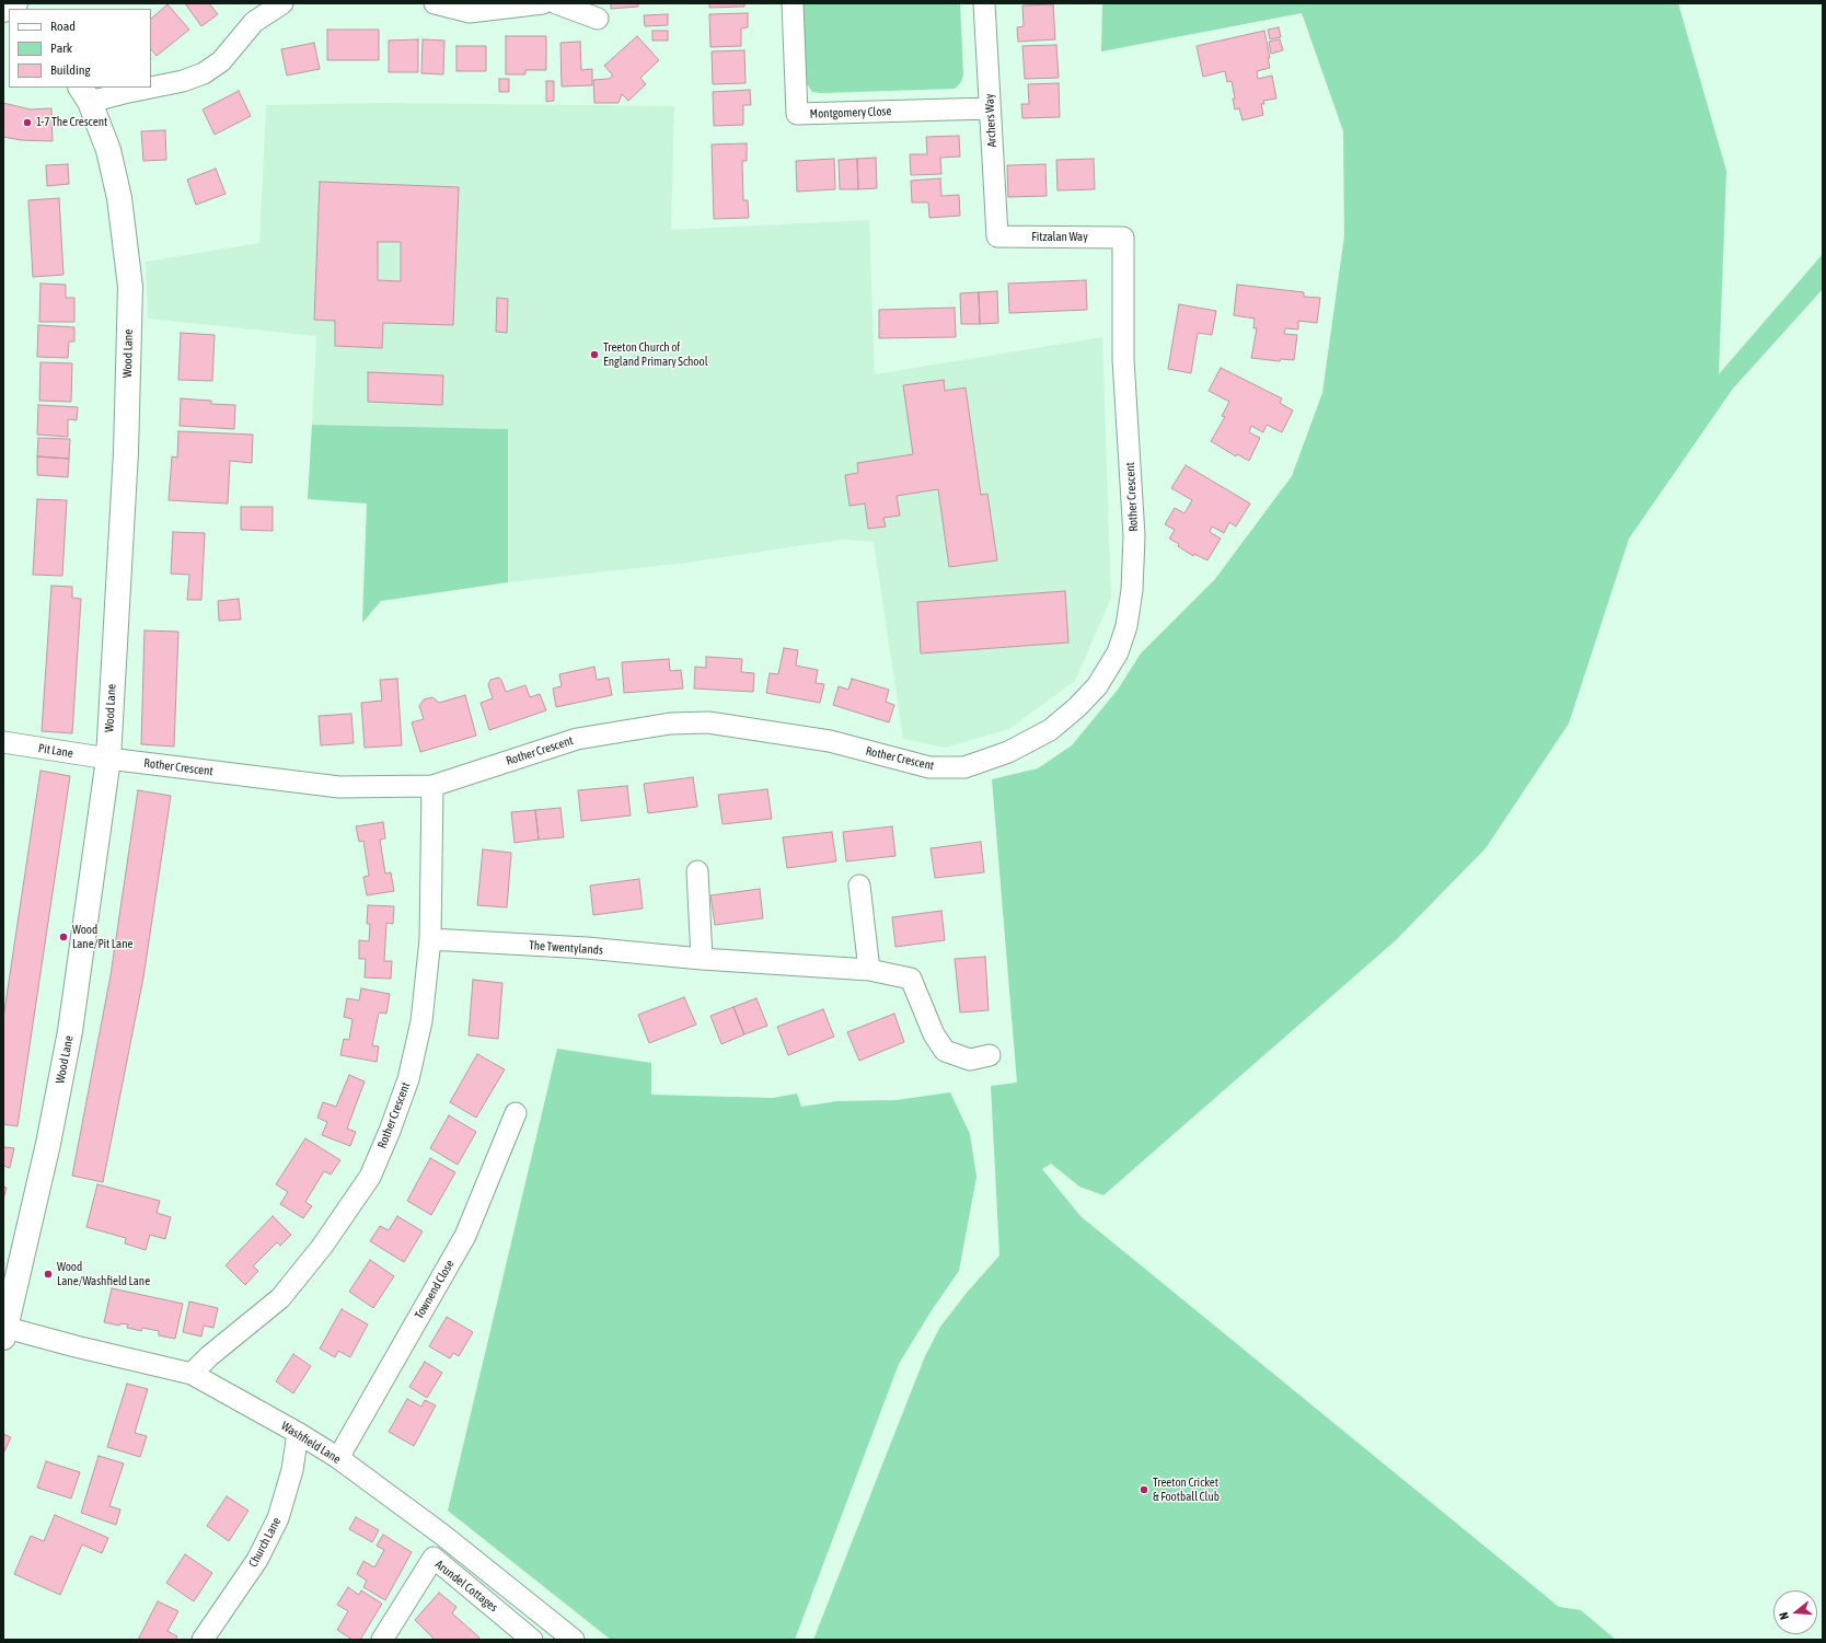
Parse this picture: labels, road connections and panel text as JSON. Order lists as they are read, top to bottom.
{
  "streets": {
    "street": [
      "Montgomery Close",
      "Archers Way",
      "Fitzalan Way",
      "Wood Lane",
      "Rother Crescent",
      "Pit Lane",
      "The Twentylands",
      "Townend Close",
      "Washfield Lane",
      "Church Lane",
      "Arundel Cottages"
    ]
  },
  "crossings": [
    ["Montgomery Close", "Archers Way"],
    ["Archers Way", "Fitzalan Way"],
    ["Fitzalan Way", "Rother Crescent"],
    ["Wood Lane", "Rother Crescent"],
    ["Wood Lane", "Pit Lane"],
    ["Wood Lane", "Washfield Lane"],
    ["Rother Crescent", "Pit Lane"],
    ["Rother Crescent", "The Twentylands"],
    ["Rother Crescent", "Washfield Lane"],
    ["Townend Close", "Washfield Lane"],
    ["Washfield Lane", "Church Lane"]
  ],
  "places": [
    "1-7 The Crescent",
    "Treeton Church of England Primary School",
    "Wood Lane/Pit Lane",
    "Wood Lane/Washfield Lane",
    "Treeton Cricket & Football Club"
  ],
  "legend": ["Road", "Park", "Building"],
  "north": "left"
}
